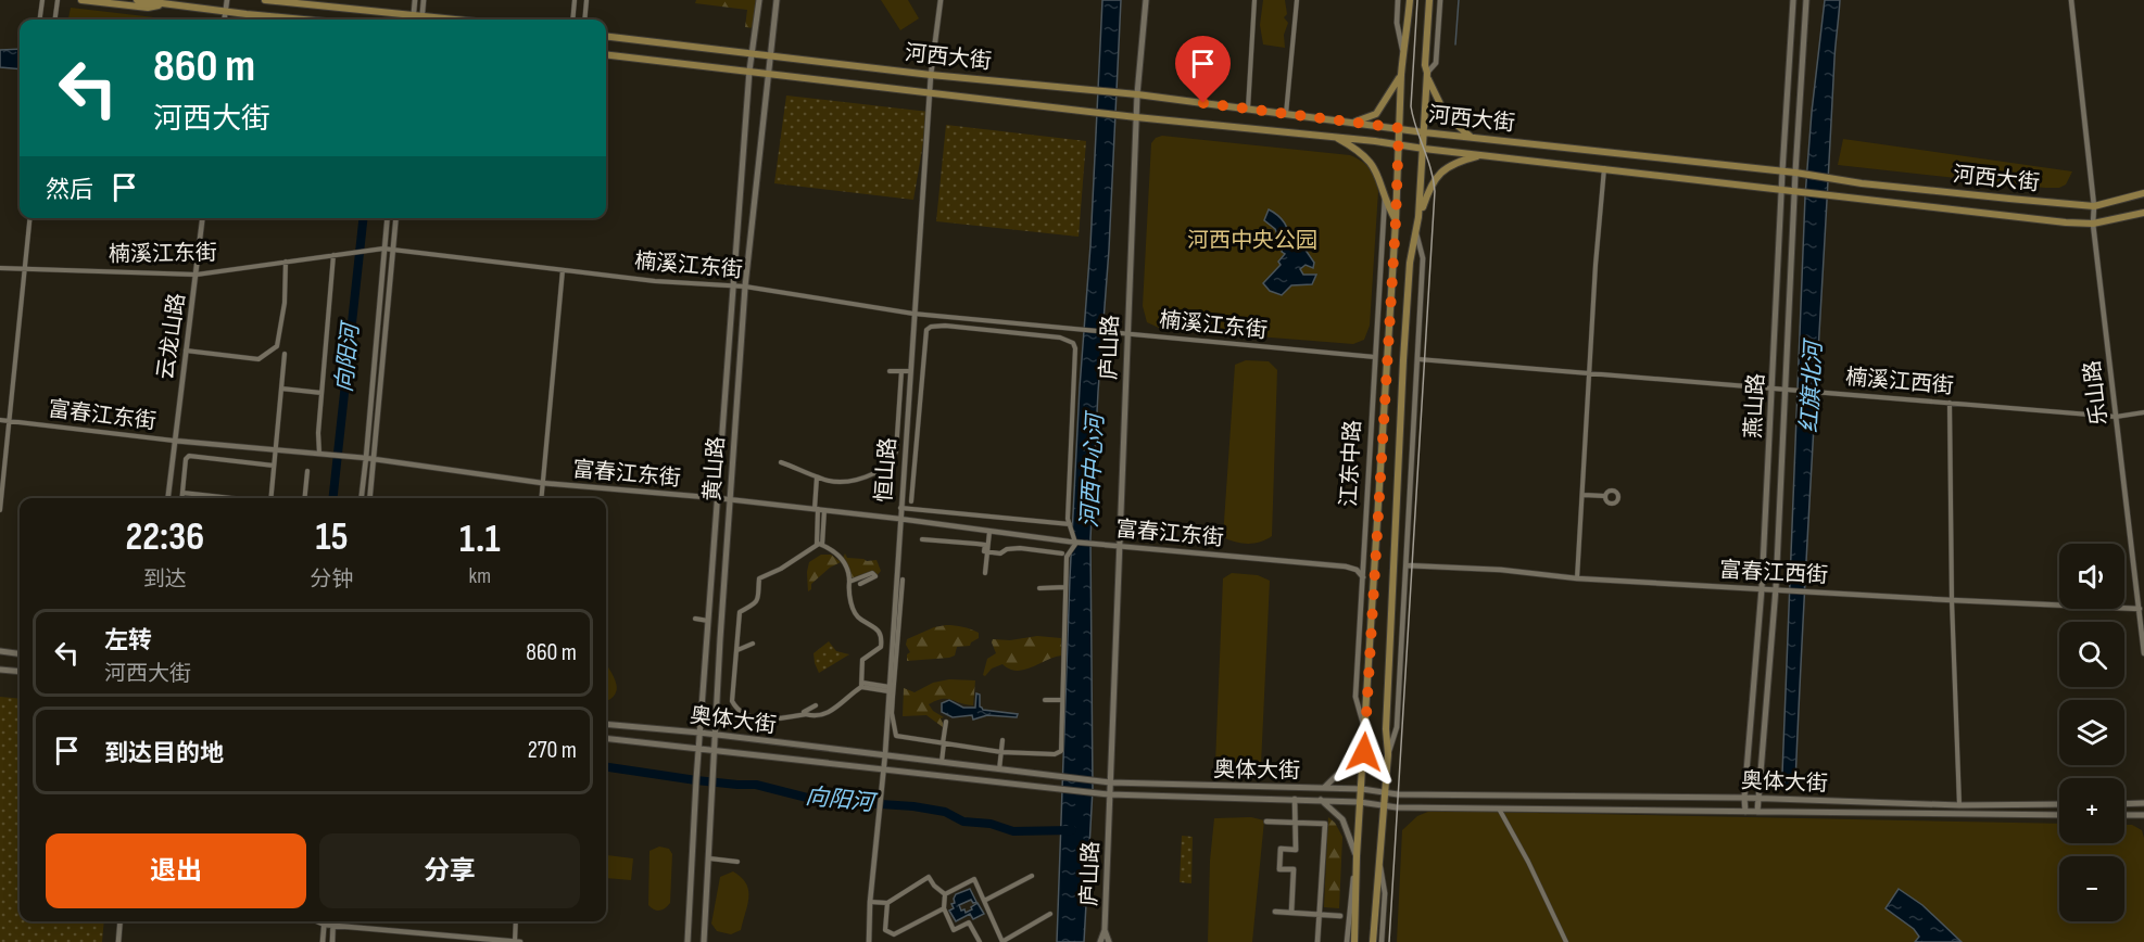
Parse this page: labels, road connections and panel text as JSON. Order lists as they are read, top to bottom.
{
  "streets": {
    "main road": [
      "河西大街",
      "庐山路",
      "燕山路",
      "江东中路",
      "黄山路",
      "奥体大街"
    ],
    "street": [
      "楠溪江东街",
      "云龙山路",
      "楠溪江西街",
      "乐山路",
      "富春江东街",
      "恒山路",
      "富春江西街"
    ]
  },
  "crossings": [
    ["河西大街", "庐山路"],
    ["河西大街", "乐山路"],
    ["河西大街", "燕山路"],
    ["河西大街", "江东中路"],
    ["河西大街", "黄山路"],
    ["河西大街", "恒山路"],
    ["楠溪江东街", "云龙山路"],
    ["楠溪江东街", "庐山路"],
    ["楠溪江东街", "江东中路"],
    ["楠溪江东街", "黄山路"],
    ["楠溪江东街", "恒山路"],
    ["云龙山路", "富春江东街"],
    ["庐山路", "富春江东街"],
    ["庐山路", "奥体大街"],
    ["楠溪江西街", "乐山路"],
    ["楠溪江西街", "燕山路"],
    ["乐山路", "富春江西街"],
    ["燕山路", "富春江西街"],
    ["燕山路", "奥体大街"],
    ["富春江东街", "江东中路"],
    ["富春江东街", "黄山路"],
    ["富春江东街", "恒山路"],
    ["江东中路", "奥体大街"],
    ["黄山路", "奥体大街"],
    ["恒山路", "奥体大街"]
  ],
  "water": ["向阳河", "红旗北河", "河西中心河"],
  "parks": ["河西中央公园"],
  "page": {
    "turn": ["860 m", "河西大街"],
    "then": "然后",
    "eta": [
      "22:36",
      "到达",
      "15",
      "分钟",
      "1.1",
      "km"
    ],
    "map_buttons": ["+", "−"],
    "list": [
      {
        "name": "左转",
        "note": "河西大街",
        "value": "860 m"
      },
      {
        "name": "到达目的地",
        "value": "270 m"
      }
    ],
    "buttons": ["退出", "分享"]
  }
}
